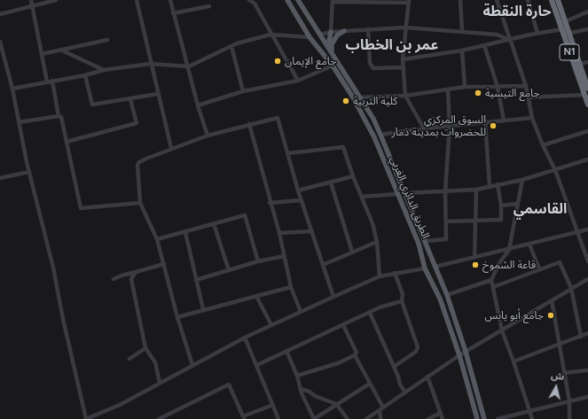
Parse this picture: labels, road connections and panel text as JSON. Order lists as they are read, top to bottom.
{
  "streets": {
    "highway": ["N1"],
    "main road": ["الطريق الدائري الغربي"]
  },
  "districts": ["حارة النقطة", "عمر بن الخطاب", "القاسمي"],
  "places": [
    "جامع الإيمان",
    "جامع التيسية",
    "كلية التربية",
    "السوق المركزي للحضروات بمدينة ذمار",
    "قاعة الشموخ",
    "جامع أبو يابس"
  ],
  "north": "top"
}
